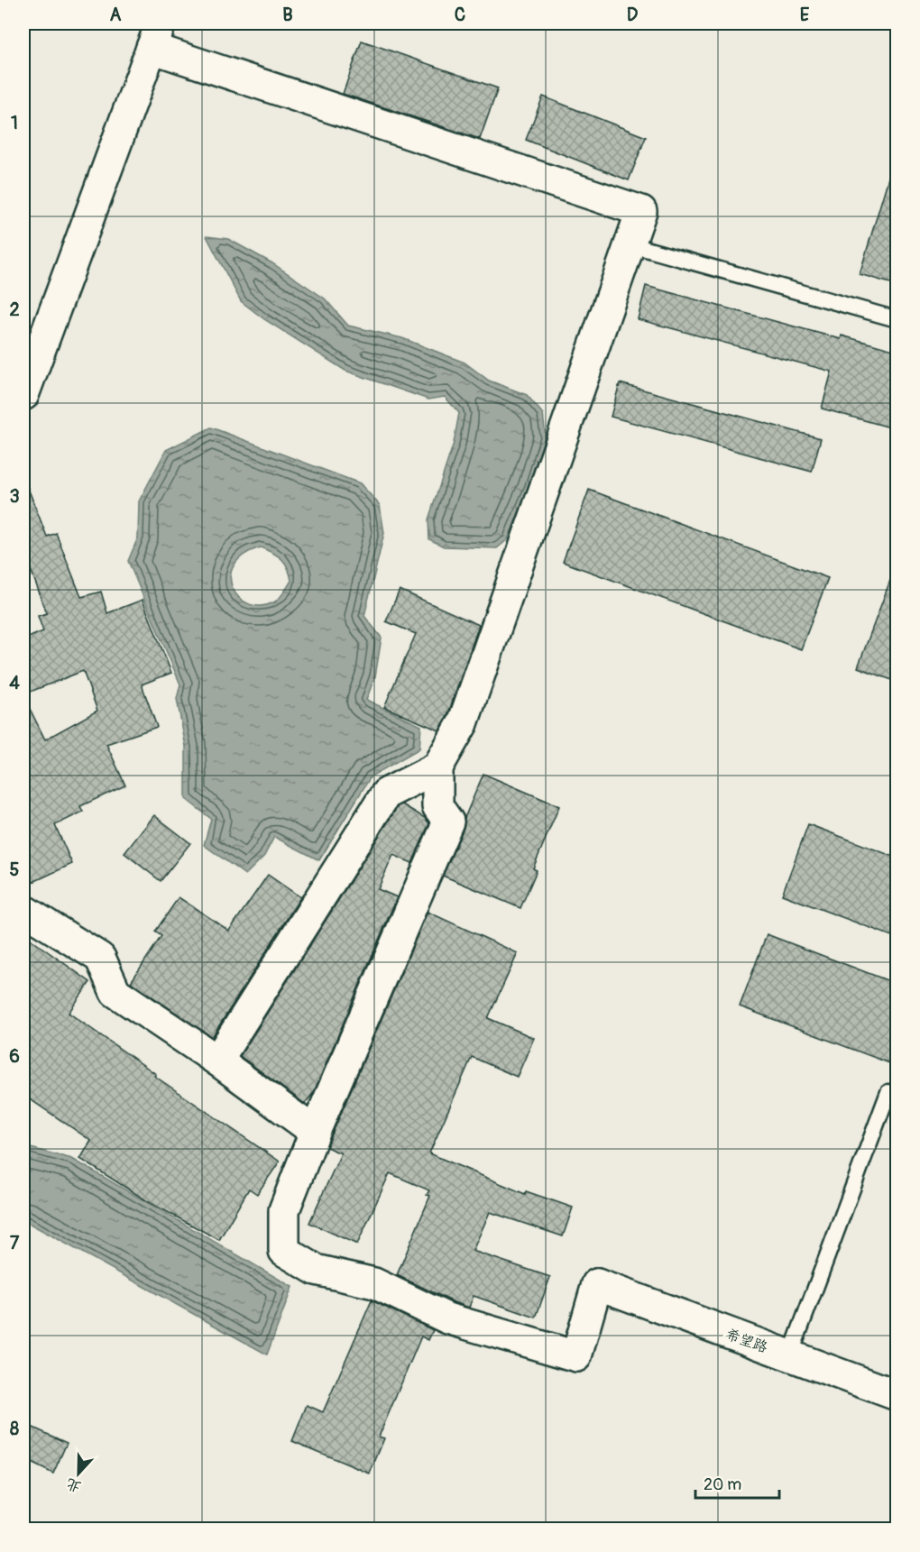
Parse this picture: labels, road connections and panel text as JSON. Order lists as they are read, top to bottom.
{
  "streets": {
    "street": ["希望路"]
  },
  "scale_bar": "20 m",
  "north": "bottom",
  "grid": {
    "columns": [
      "A",
      "B",
      "C",
      "D",
      "E"
    ],
    "rows": [
      "1",
      "2",
      "3",
      "4",
      "5",
      "6",
      "7",
      "8"
    ]
  }
}
